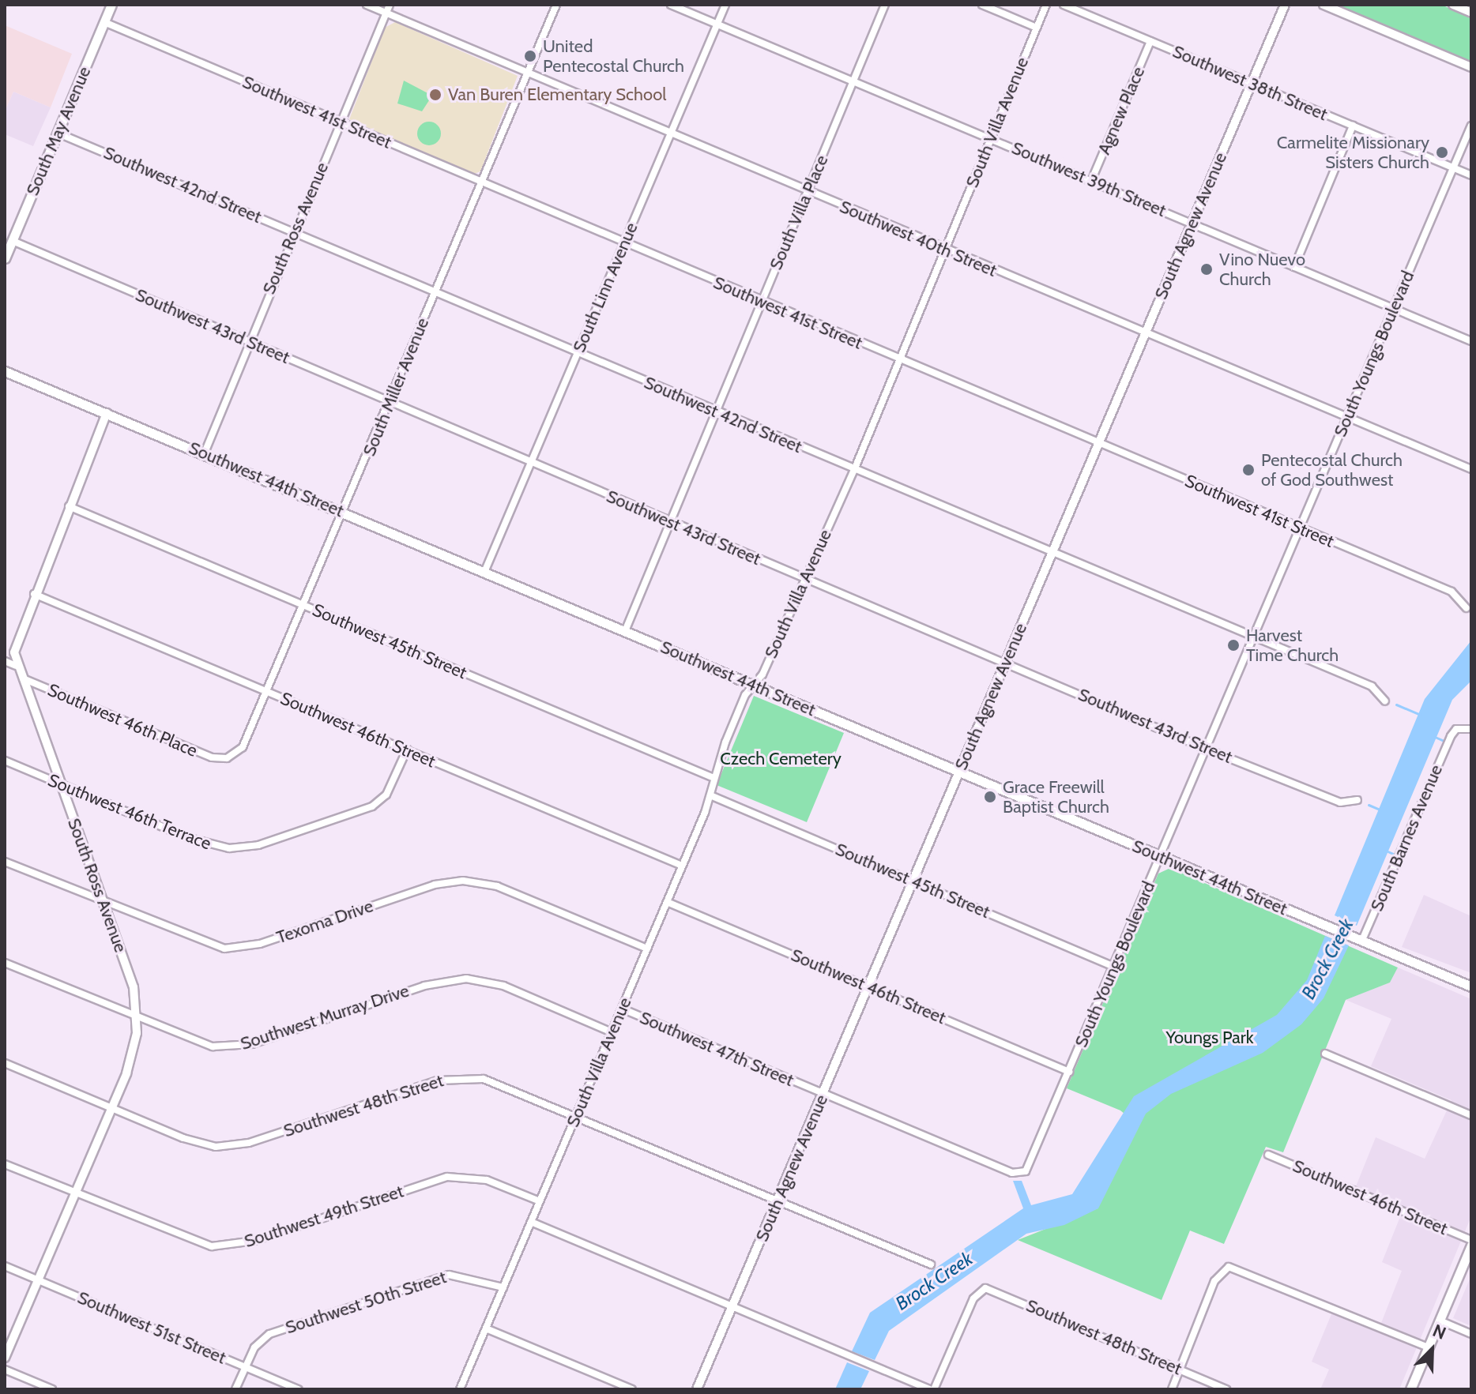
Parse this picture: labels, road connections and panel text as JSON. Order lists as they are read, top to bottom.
{
  "streets": {
    "main road": ["South May Avenue", "Southwest 44th Street"],
    "street": [
      "Southwest 38th Street",
      "Agnew Place",
      "Southwest 41st Street",
      "South Villa Avenue",
      "Southwest 39th Street",
      "Southwest 42nd Street",
      "South Villa Place",
      "South Agnew Avenue",
      "South Ross Avenue",
      "Southwest 40th Street",
      "South Linn Avenue",
      "Southwest 43rd Street",
      "South Youngs Boulevard",
      "South Miller Avenue",
      "Southwest 45th Street",
      "Southwest 46th Place",
      "Southwest 46th Street",
      "Southwest 46th Terrace",
      "South Barnes Avenue",
      "Texoma Drive",
      "Southwest Murray Drive",
      "Southwest 47th Street",
      "Southwest 48th Street",
      "Southwest 49th Street",
      "Southwest 50th Street",
      "Southwest 51st Street"
    ]
  },
  "crossings": [
    ["Southwest 38th Street", "Agnew Place"],
    ["Southwest 38th Street", "South Agnew Avenue"],
    ["Southwest 38th Street", "South Youngs Boulevard"],
    ["Agnew Place", "Southwest 39th Street"],
    ["Southwest 41st Street", "South Villa Avenue"],
    ["Southwest 41st Street", "South May Avenue"],
    ["Southwest 41st Street", "South Villa Place"],
    ["Southwest 41st Street", "South Agnew Avenue"],
    ["Southwest 41st Street", "South Ross Avenue"],
    ["Southwest 41st Street", "South Linn Avenue"],
    ["Southwest 41st Street", "South Youngs Boulevard"],
    ["Southwest 41st Street", "South Miller Avenue"],
    ["South Villa Avenue", "Southwest 39th Street"],
    ["South Villa Avenue", "Southwest 42nd Street"],
    ["South Villa Avenue", "Southwest 40th Street"],
    ["South Villa Avenue", "Southwest 43rd Street"],
    ["South Villa Avenue", "Southwest 44th Street"],
    ["South Villa Avenue", "Southwest 45th Street"],
    ["South Villa Avenue", "Southwest 46th Street"],
    ["South Villa Avenue", "Texoma Drive"],
    ["South Villa Avenue", "Southwest Murray Drive"],
    ["South Villa Avenue", "Southwest 47th Street"],
    ["South Villa Avenue", "Southwest 48th Street"],
    ["South Villa Avenue", "Southwest 49th Street"],
    ["South Villa Avenue", "Southwest 50th Street"],
    ["South May Avenue", "Southwest 42nd Street"],
    ["South May Avenue", "Southwest 43rd Street"],
    ["Southwest 39th Street", "South Villa Place"],
    ["Southwest 39th Street", "South Agnew Avenue"],
    ["Southwest 39th Street", "South Linn Avenue"],
    ["Southwest 39th Street", "South Youngs Boulevard"],
    ["Southwest 42nd Street", "South Villa Place"],
    ["Southwest 42nd Street", "South Agnew Avenue"],
    ["Southwest 42nd Street", "South Ross Avenue"],
    ["Southwest 42nd Street", "South Linn Avenue"],
    ["Southwest 42nd Street", "South Youngs Boulevard"],
    ["Southwest 42nd Street", "South Miller Avenue"],
    ["South Villa Place", "Southwest 40th Street"],
    ["South Villa Place", "Southwest 43rd Street"],
    ["South Villa Place", "Southwest 44th Street"],
    ["South Agnew Avenue", "Southwest 40th Street"],
    ["South Agnew Avenue", "Southwest 43rd Street"],
    ["South Agnew Avenue", "Southwest 44th Street"],
    ["South Agnew Avenue", "Southwest 45th Street"],
    ["South Agnew Avenue", "Southwest 46th Street"],
    ["South Agnew Avenue", "Southwest 47th Street"],
    ["South Agnew Avenue", "Southwest 48th Street"],
    ["South Ross Avenue", "Southwest 40th Street"],
    ["South Ross Avenue", "Southwest 43rd Street"],
    ["South Ross Avenue", "Southwest 44th Street"],
    ["South Ross Avenue", "Southwest 46th Place"],
    ["South Ross Avenue", "Southwest 46th Terrace"],
    ["South Ross Avenue", "Texoma Drive"],
    ["South Ross Avenue", "Southwest Murray Drive"],
    ["South Ross Avenue", "Southwest 48th Street"],
    ["South Ross Avenue", "Southwest 49th Street"],
    ["South Ross Avenue", "Southwest 51st Street"],
    ["Southwest 40th Street", "South Linn Avenue"],
    ["Southwest 40th Street", "South Youngs Boulevard"],
    ["Southwest 40th Street", "South Miller Avenue"],
    ["South Linn Avenue", "Southwest 43rd Street"],
    ["South Linn Avenue", "Southwest 44th Street"],
    ["Southwest 43rd Street", "South Youngs Boulevard"],
    ["Southwest 43rd Street", "South Miller Avenue"],
    ["South Youngs Boulevard", "Southwest 44th Street"],
    ["South Youngs Boulevard", "Southwest 45th Street"],
    ["South Youngs Boulevard", "Southwest 46th Street"],
    ["South Youngs Boulevard", "Southwest 47th Street"],
    ["South Miller Avenue", "Southwest 44th Street"],
    ["South Miller Avenue", "Southwest 45th Street"],
    ["South Miller Avenue", "Southwest 46th Place"],
    ["South Miller Avenue", "Southwest 46th Street"],
    ["Southwest 44th Street", "South Barnes Avenue"],
    ["Southwest 46th Street", "Southwest 46th Terrace"],
    ["Southwest 50th Street", "Southwest 51st Street"]
  ],
  "water": ["Brock Creek"],
  "parks": ["Czech Cemetery", "Youngs Park"],
  "places": [
    "United Pentecostal Church",
    "Van Buren Elementary School",
    "Carmelite Missionary Sisters Church",
    "Vino Nuevo Church",
    "Pentecostal Church of God Southwest",
    "Harvest Time Church",
    "Grace Freewill Baptist Church"
  ],
  "north": "top right"
}
